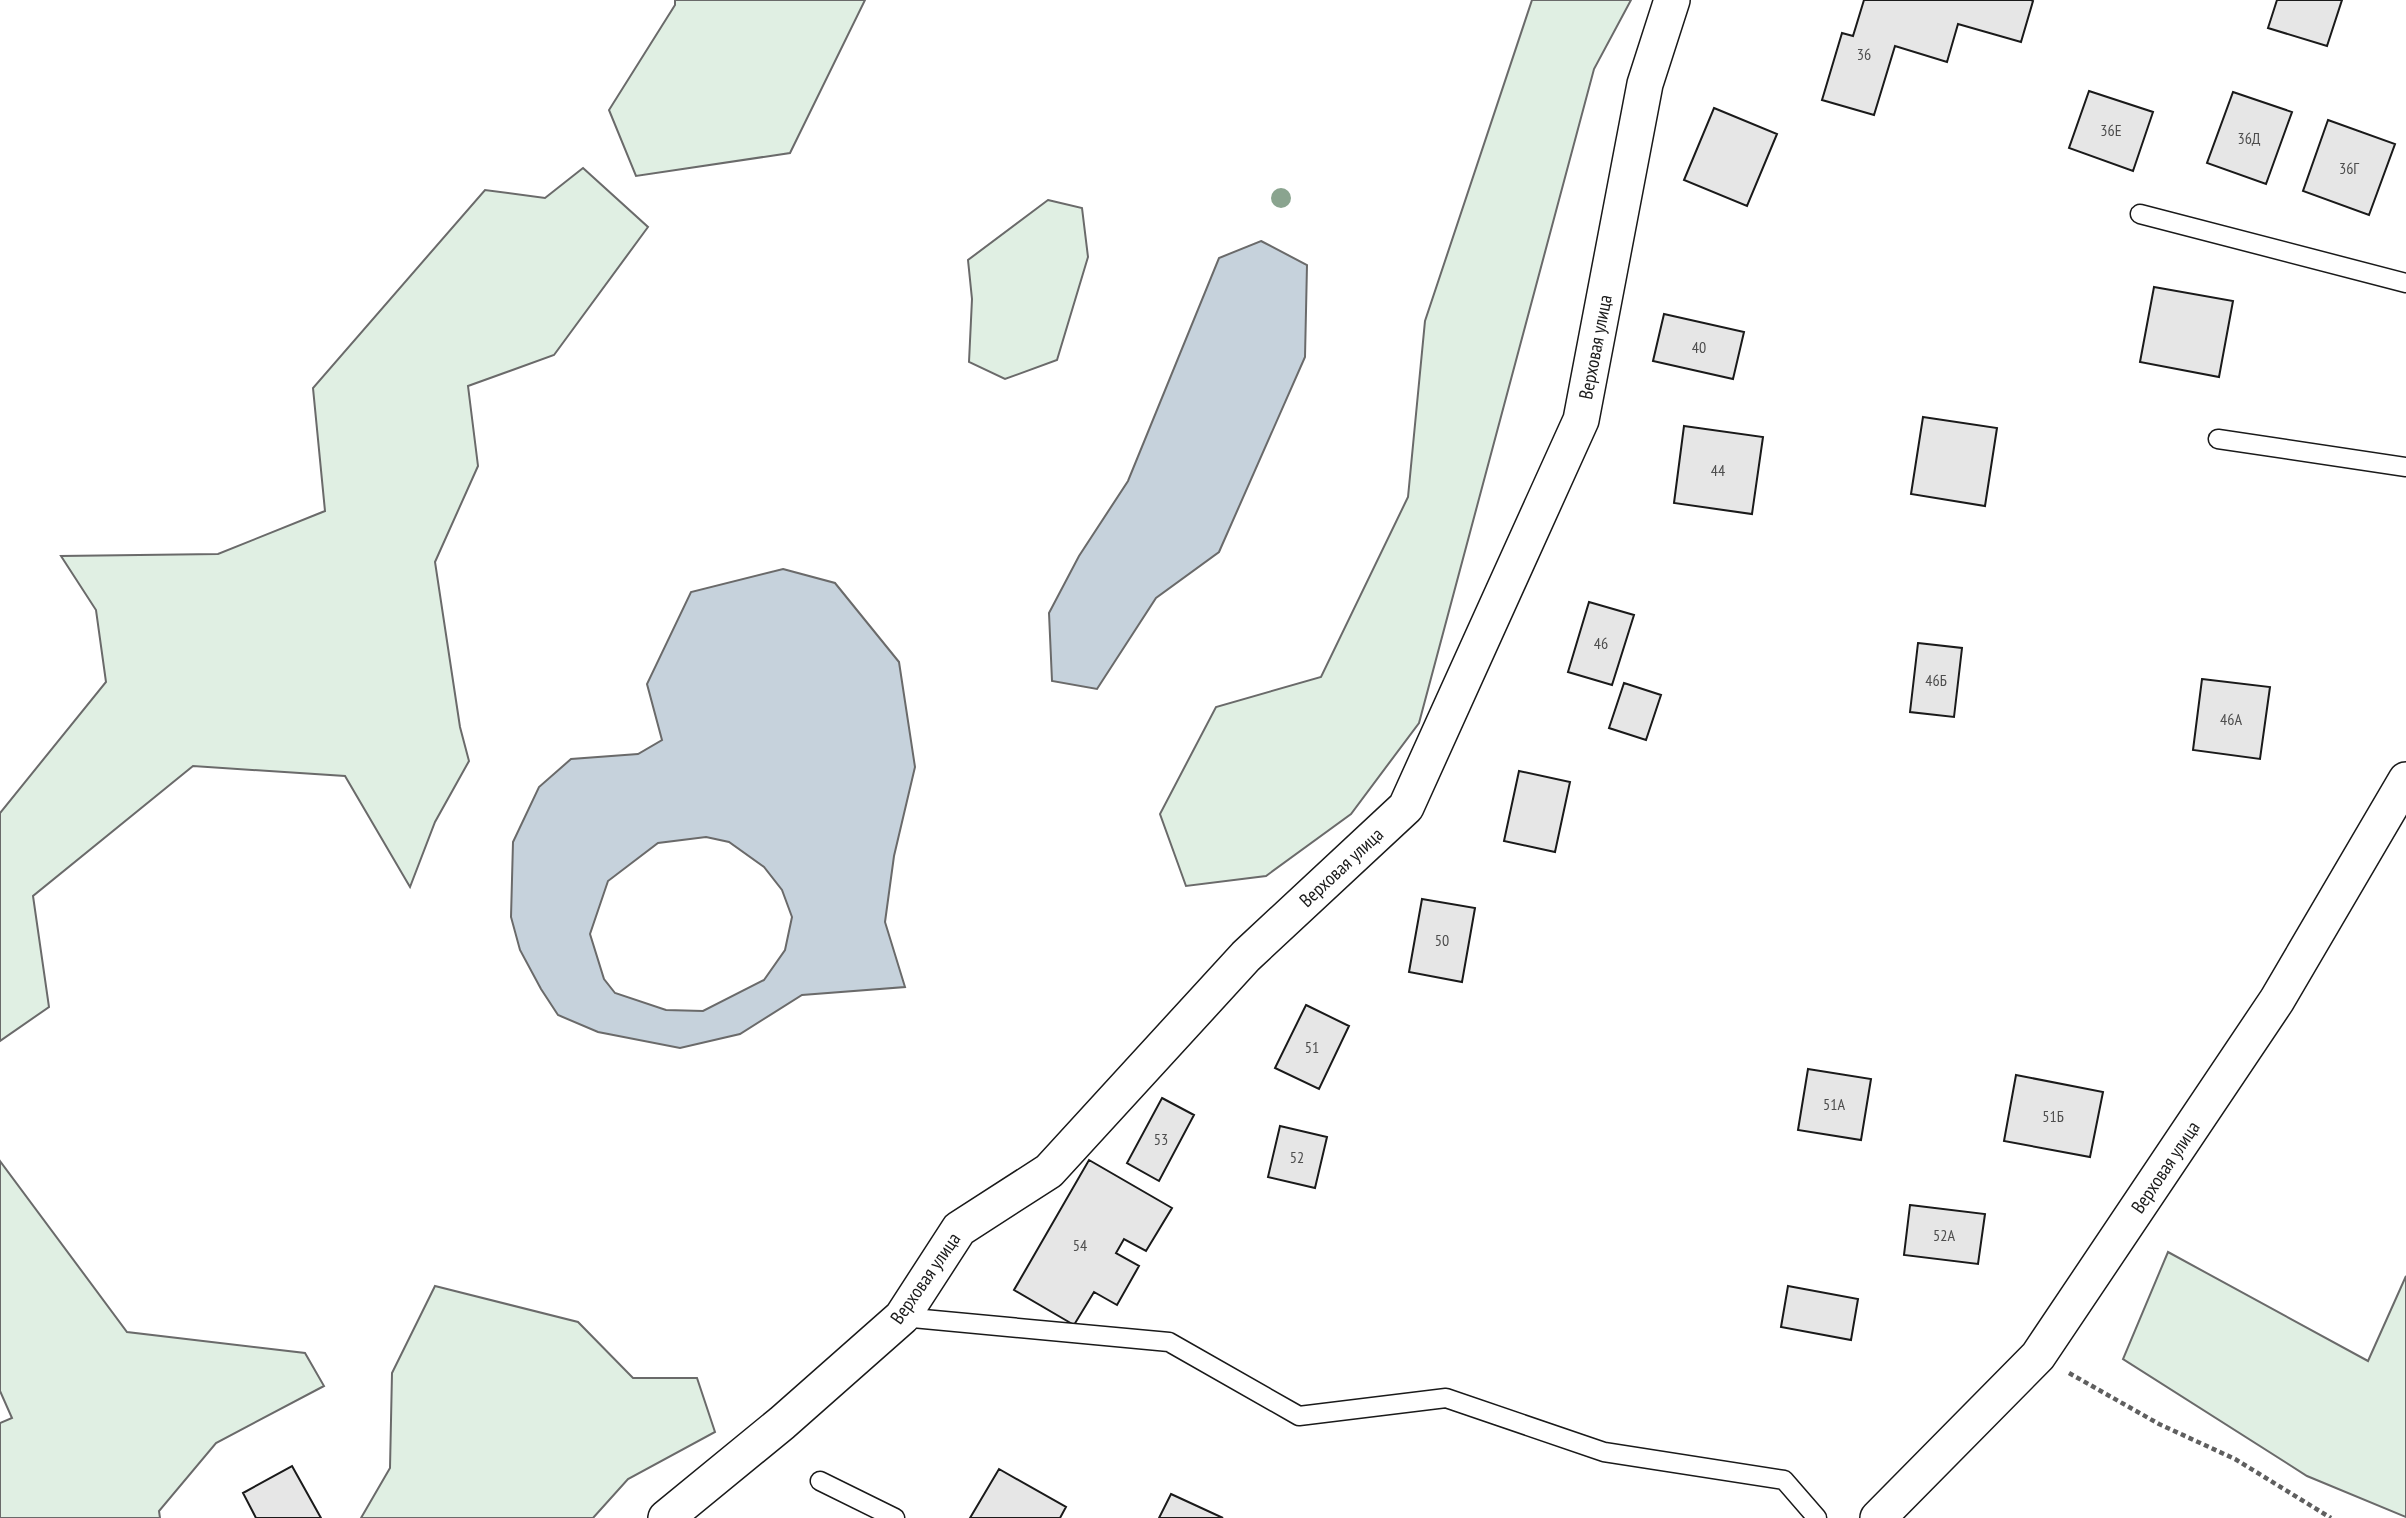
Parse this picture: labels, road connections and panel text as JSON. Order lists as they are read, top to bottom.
{
  "streets": {
    "street": ["Верховая улица"]
  },
  "house_numbers": [
    "36",
    "36Е",
    "36Д",
    "36Г",
    "40",
    "44",
    "46",
    "46Б",
    "46А",
    "50",
    "51",
    "51А",
    "51Б",
    "53",
    "52",
    "52А",
    "54"
  ]
}
